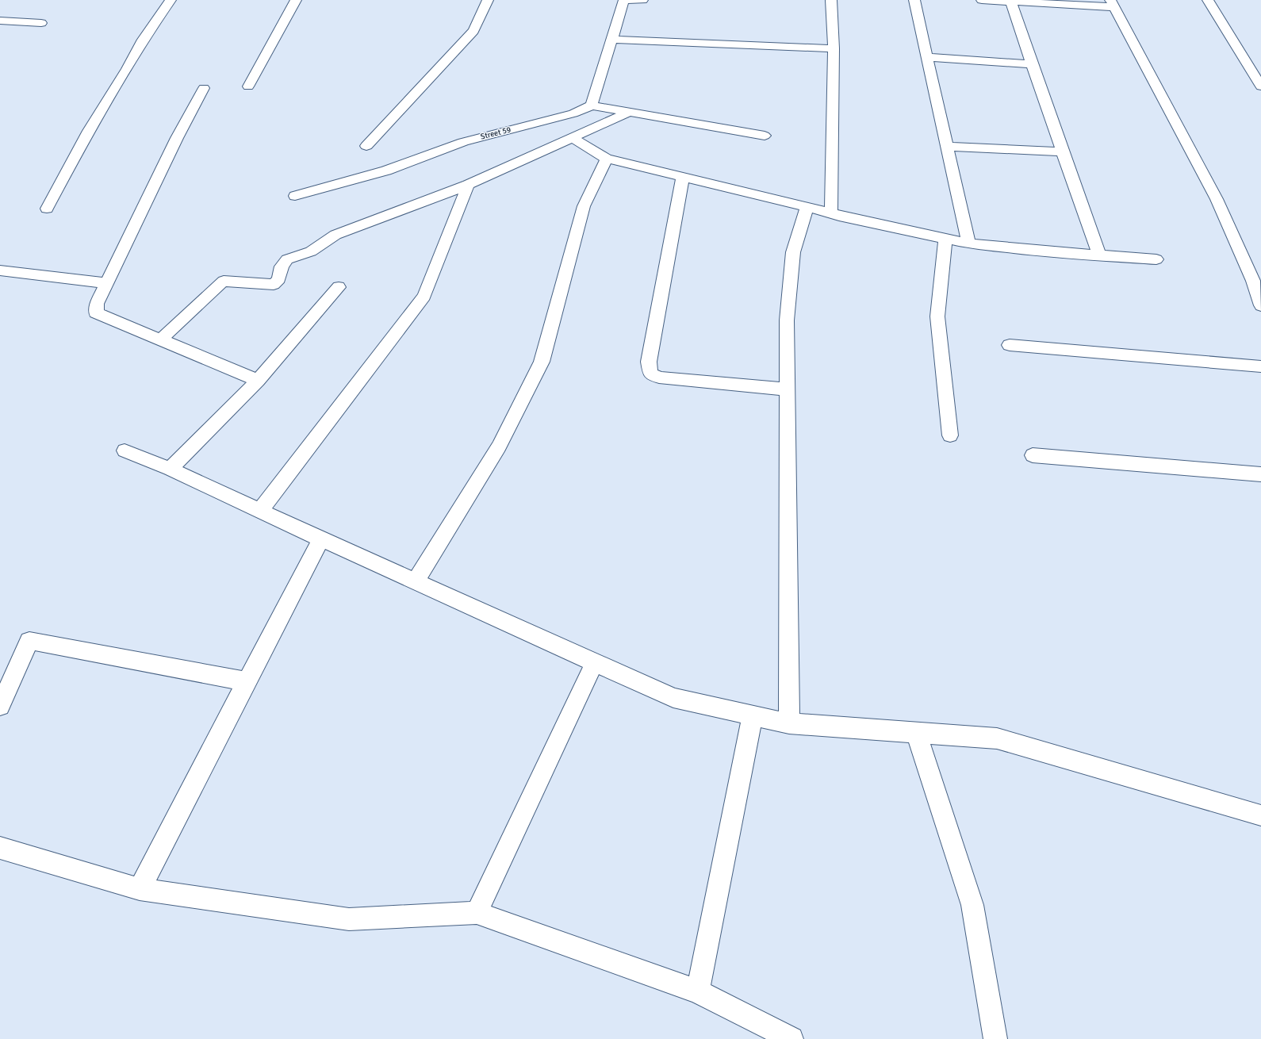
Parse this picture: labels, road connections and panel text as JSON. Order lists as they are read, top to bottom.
{
  "streets": {
    "street": ["Street 59"]
  }
}
